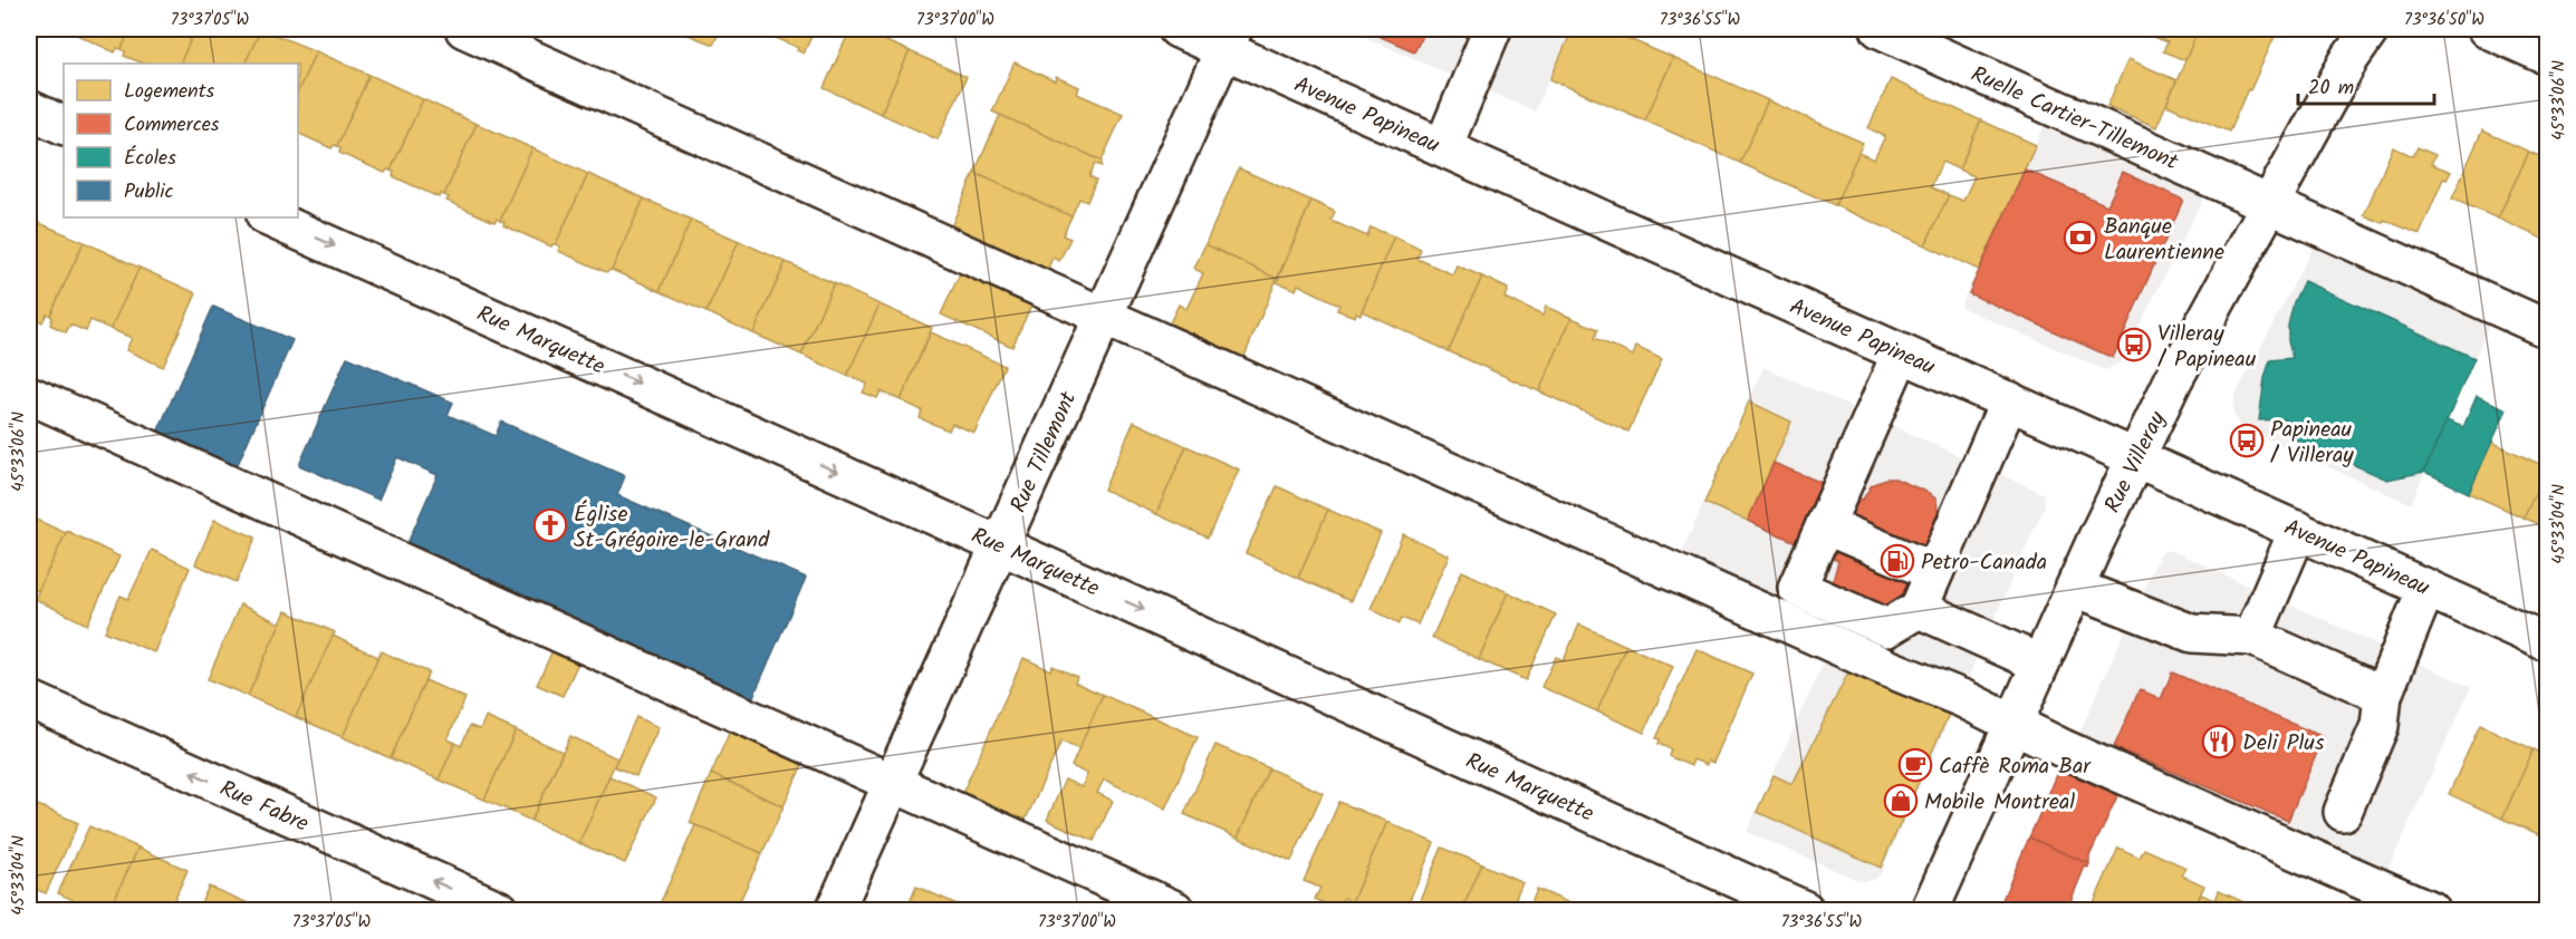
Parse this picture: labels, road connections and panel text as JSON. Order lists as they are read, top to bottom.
{
  "streets": {
    "street": [
      "Avenue Papineau",
      "Ruelle Cartier-Tillemont",
      "Rue Marquette",
      "Rue Tillemont",
      "Rue Villeray",
      "Rue Fabre"
    ]
  },
  "crossings": [
    ["Avenue Papineau", "Rue Tillemont"],
    ["Avenue Papineau", "Rue Villeray"],
    ["Ruelle Cartier-Tillemont", "Rue Villeray"],
    ["Rue Marquette", "Rue Tillemont"]
  ],
  "places": {
    "bank": ["Banque Laurentienne"],
    "bus stop": ["Villeray / Papineau", "Papineau / Villeray"],
    "church": ["Église St-Grégoire-le-Grand"],
    "fuel station": ["Petro-Canada"],
    "restaurant": ["Deli Plus"],
    "cafe": ["Caffè Roma Bar"],
    "shop": ["Mobile Montreal"]
  },
  "legend": [
    "Logements",
    "Commerces",
    "Écoles",
    "Public"
  ],
  "scale_bar": "20 m",
  "coordinates": [
    "73°37'05\"W",
    "73°37'00\"W",
    "73°36'55\"W",
    "73°36'50\"W",
    "45°33'06\"N",
    "45°33'04\"N"
  ]
}
